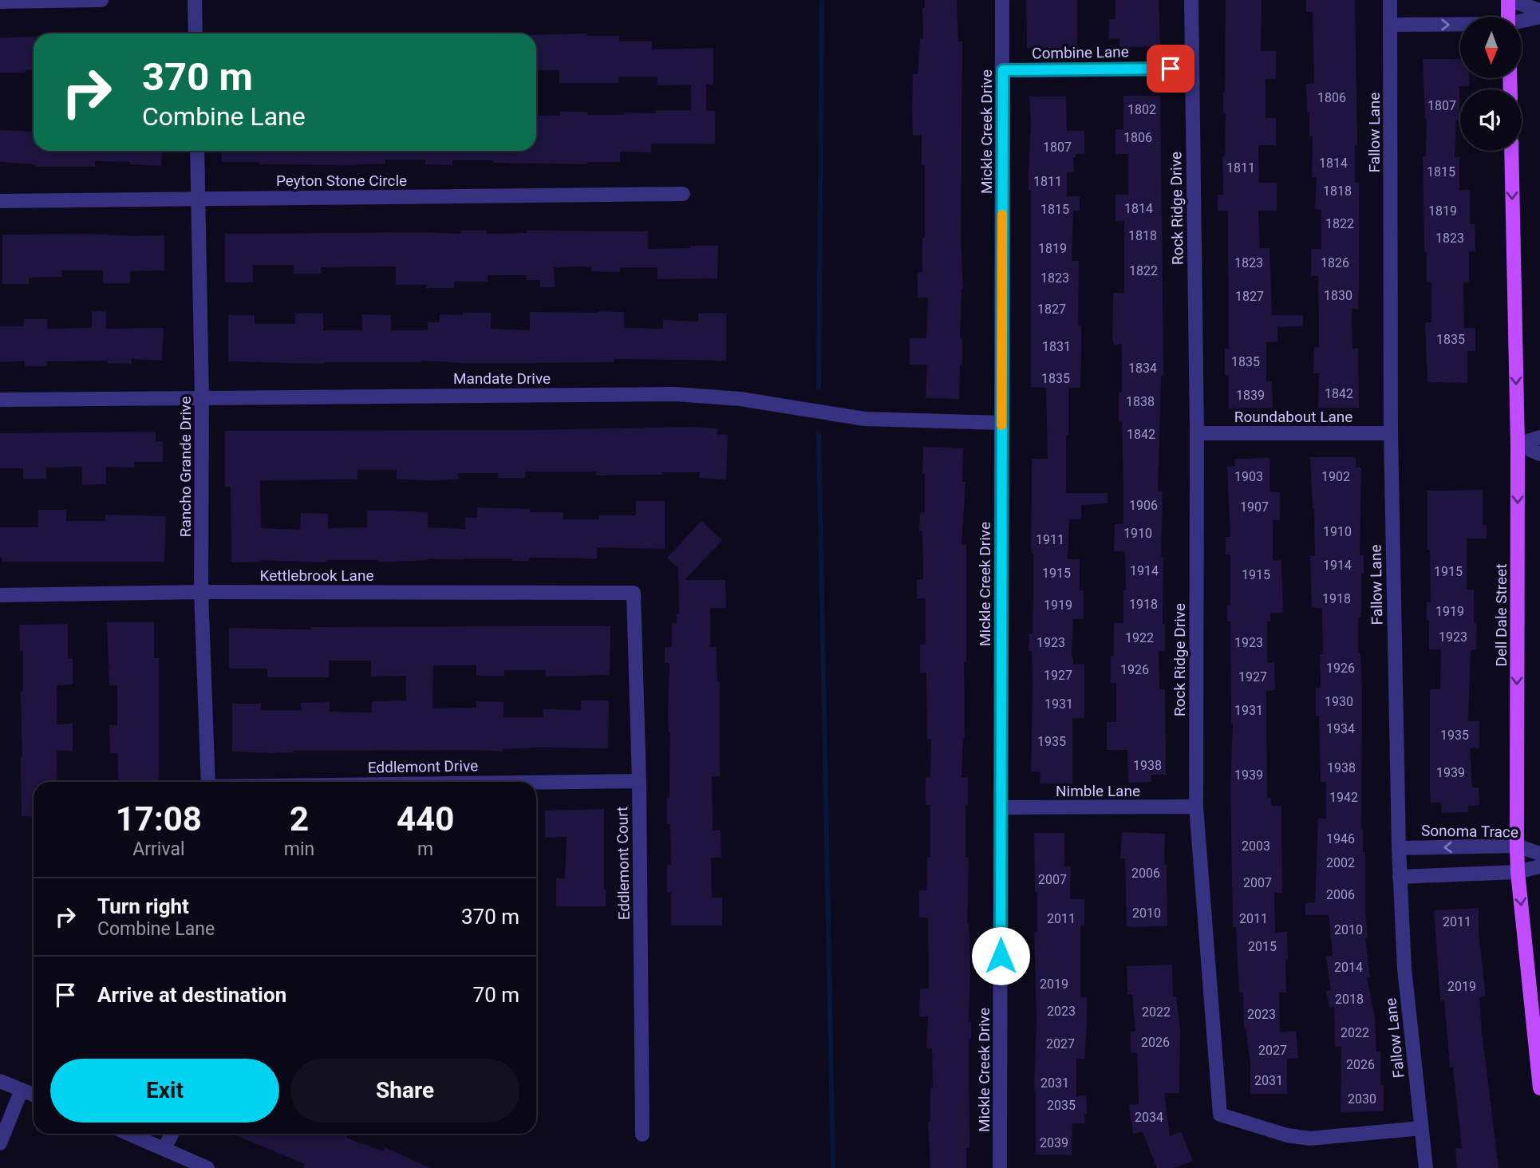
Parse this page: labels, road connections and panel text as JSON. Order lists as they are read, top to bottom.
{
  "streets": {
    "main road": ["Dell Dale Street"],
    "street": [
      "Combine Lane",
      "Mickle Creek Drive",
      "Fallow Lane",
      "Peyton Stone Circle",
      "Rock Ridge Drive",
      "Mandate Drive",
      "Roundabout Lane",
      "Rancho Grande Drive",
      "Kettlebrook Lane",
      "Eddlemont Drive",
      "Nimble Lane",
      "Sonoma Trace",
      "Eddlemont Court"
    ]
  },
  "crossings": [
    ["Combine Lane", "Mickle Creek Drive"],
    ["Combine Lane", "Rock Ridge Drive"],
    ["Mickle Creek Drive", "Mandate Drive"],
    ["Mickle Creek Drive", "Nimble Lane"],
    ["Fallow Lane", "Rock Ridge Drive"],
    ["Fallow Lane", "Roundabout Lane"],
    ["Fallow Lane", "Sonoma Trace"],
    ["Peyton Stone Circle", "Rancho Grande Drive"],
    ["Rock Ridge Drive", "Roundabout Lane"],
    ["Rock Ridge Drive", "Nimble Lane"],
    ["Mandate Drive", "Rancho Grande Drive"],
    ["Rancho Grande Drive", "Kettlebrook Lane"],
    ["Kettlebrook Lane", "Eddlemont Court"],
    ["Dell Dale Street", "Sonoma Trace"],
    ["Eddlemont Drive", "Eddlemont Court"]
  ],
  "one_way": ["Dell Dale Street"],
  "house_numbers": [
    "1806",
    "1807",
    "1802",
    "1806",
    "1807",
    "1814",
    "1811",
    "1815",
    "1811",
    "1818",
    "1814",
    "1815",
    "1819",
    "1822",
    "1818",
    "1823",
    "1819",
    "1823",
    "1826",
    "1822",
    "1823",
    "1830",
    "1827",
    "1827",
    "1835",
    "1831",
    "1835",
    "1834",
    "1835",
    "1842",
    "1839",
    "1838",
    "1842",
    "1903",
    "1902",
    "1906",
    "1907",
    "1910",
    "1910",
    "1911",
    "1914",
    "1914",
    "1915",
    "1915",
    "1915",
    "1918",
    "1918",
    "1919",
    "1919",
    "1923",
    "1922",
    "1923",
    "1923",
    "1926",
    "1926",
    "1927",
    "1927",
    "1930",
    "1931",
    "1931",
    "1934",
    "1935",
    "1935",
    "1938",
    "1938",
    "1939",
    "1939",
    "1942",
    "1946",
    "2003",
    "2002",
    "2006",
    "2007",
    "2007",
    "2006",
    "2010",
    "2011",
    "2011",
    "2011",
    "2010",
    "2015",
    "2014",
    "2019",
    "2019",
    "2018",
    "2023",
    "2022",
    "2023",
    "2022",
    "2026",
    "2027",
    "2027",
    "2026",
    "2031",
    "2031",
    "2030",
    "2035",
    "2034",
    "2039"
  ],
  "north": "bottom",
  "page": {
    "turn": ["370 m", "Combine Lane"],
    "eta": [
      "17:08",
      "Arrival",
      "2",
      "min",
      "440",
      "m"
    ],
    "list": [
      {
        "name": "Turn right",
        "note": "Combine Lane",
        "value": "370 m"
      },
      {
        "name": "Arrive at destination",
        "value": "70 m"
      }
    ],
    "buttons": ["Exit", "Share"]
  }
}
